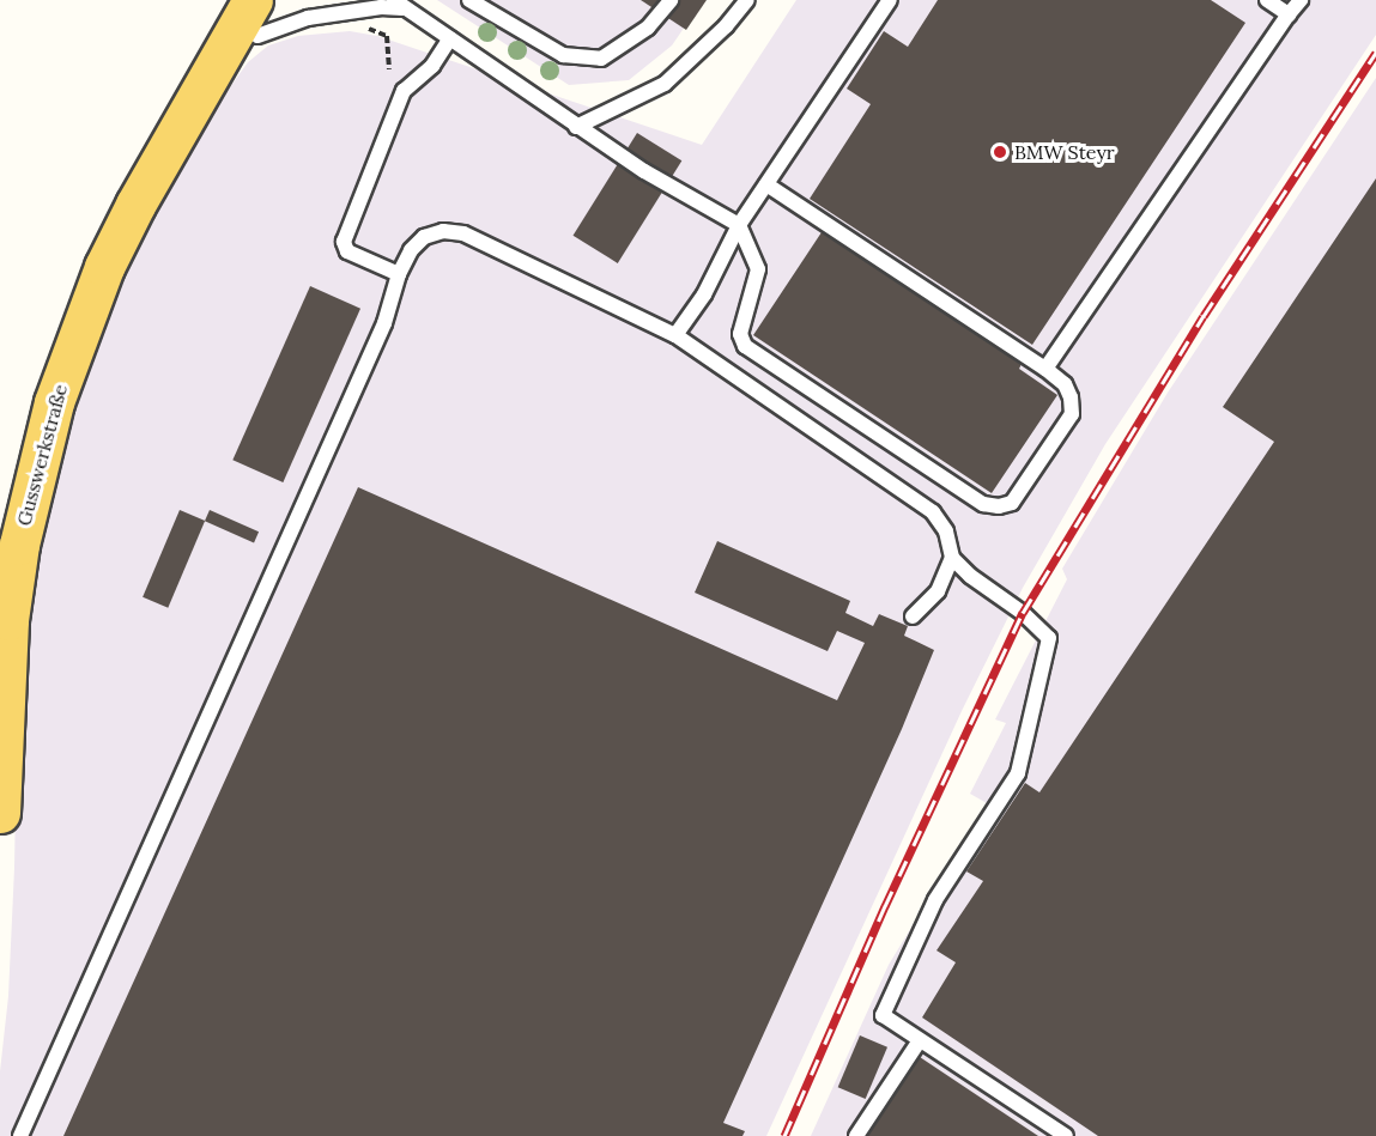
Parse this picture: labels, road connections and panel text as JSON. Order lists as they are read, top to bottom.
{
  "streets": {
    "main road": ["Gusswerkstraße"]
  },
  "places": ["BMW Steyr"]
}
